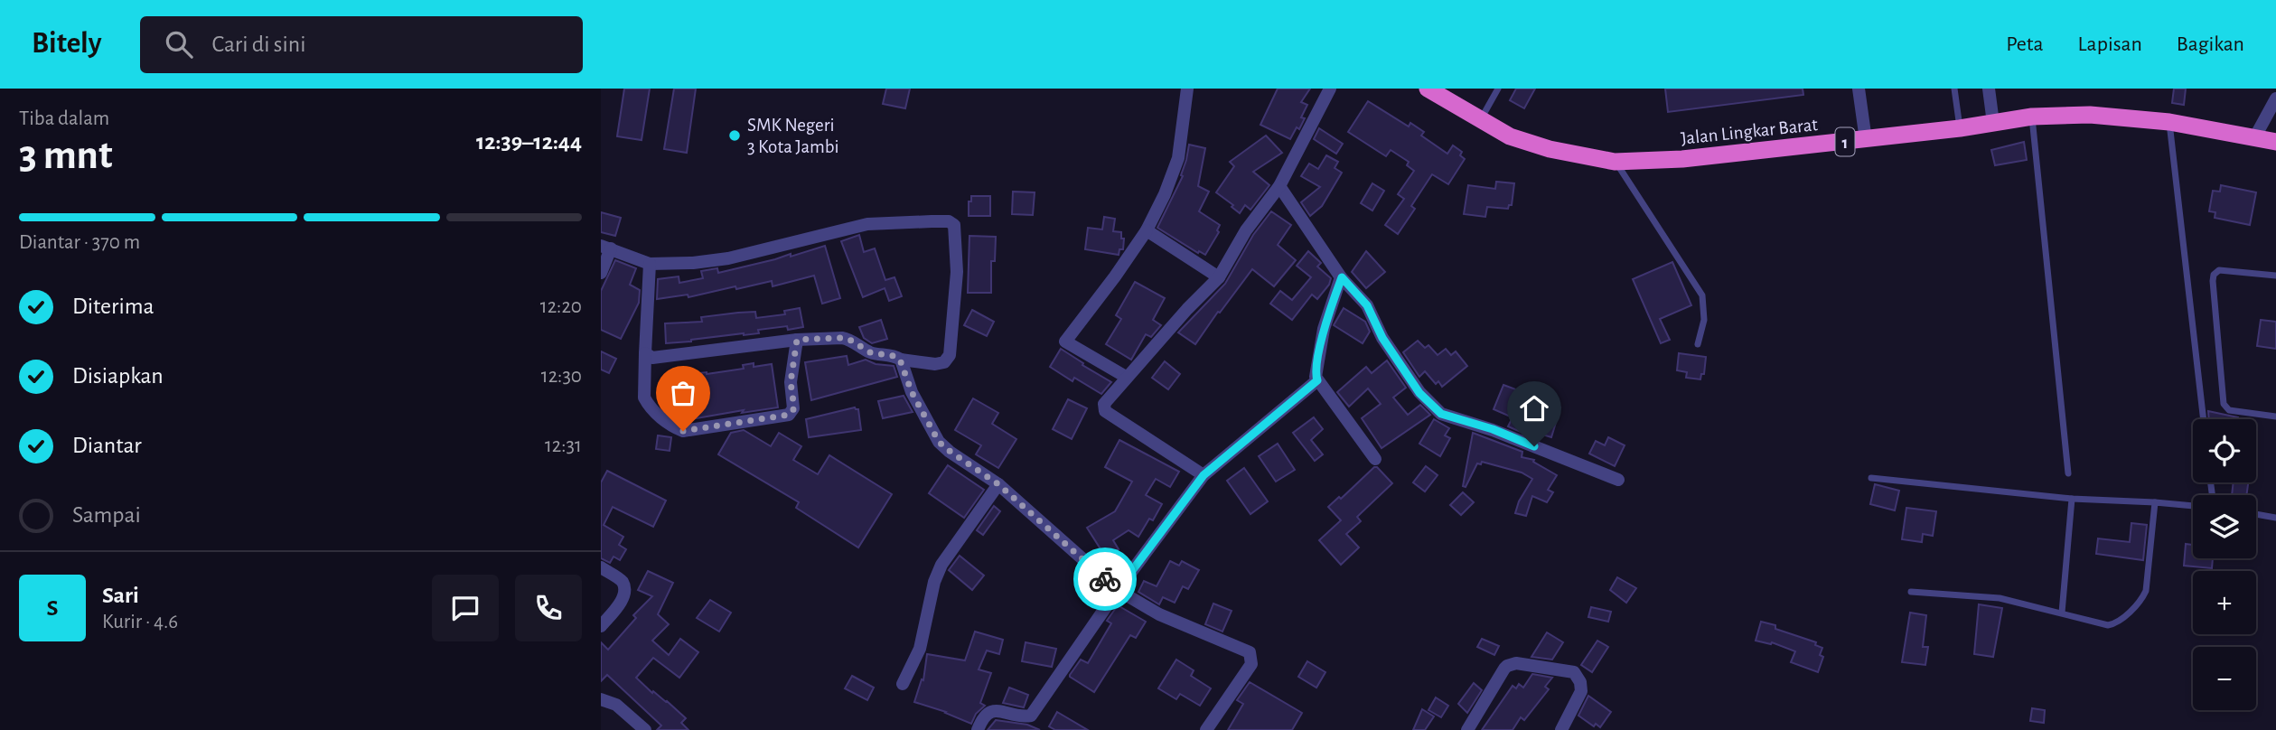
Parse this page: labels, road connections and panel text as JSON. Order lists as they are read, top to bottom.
{
  "streets": {
    "highway": ["Jalan Lingkar Barat", "1"]
  },
  "places": ["SMK Negeri 3 Kota Jambi"],
  "page": {
    "header": "Bitely",
    "search": "Cari di sini",
    "nav": ["Peta", "Lapisan", "Bagikan"],
    "heading": ["3 mnt", "Tiba dalam", "12:39–12:44"],
    "panel": ["Sari", "Kurir · 4.6"],
    "bar": "Diantar · 370 m",
    "list": [
      ["Diterima", "12:20"],
      ["Disiapkan", "12:30"],
      ["Diantar", "12:31"],
      "Sampai"
    ],
    "map_buttons": ["+", "−"],
    "round": "S"
  }
}
